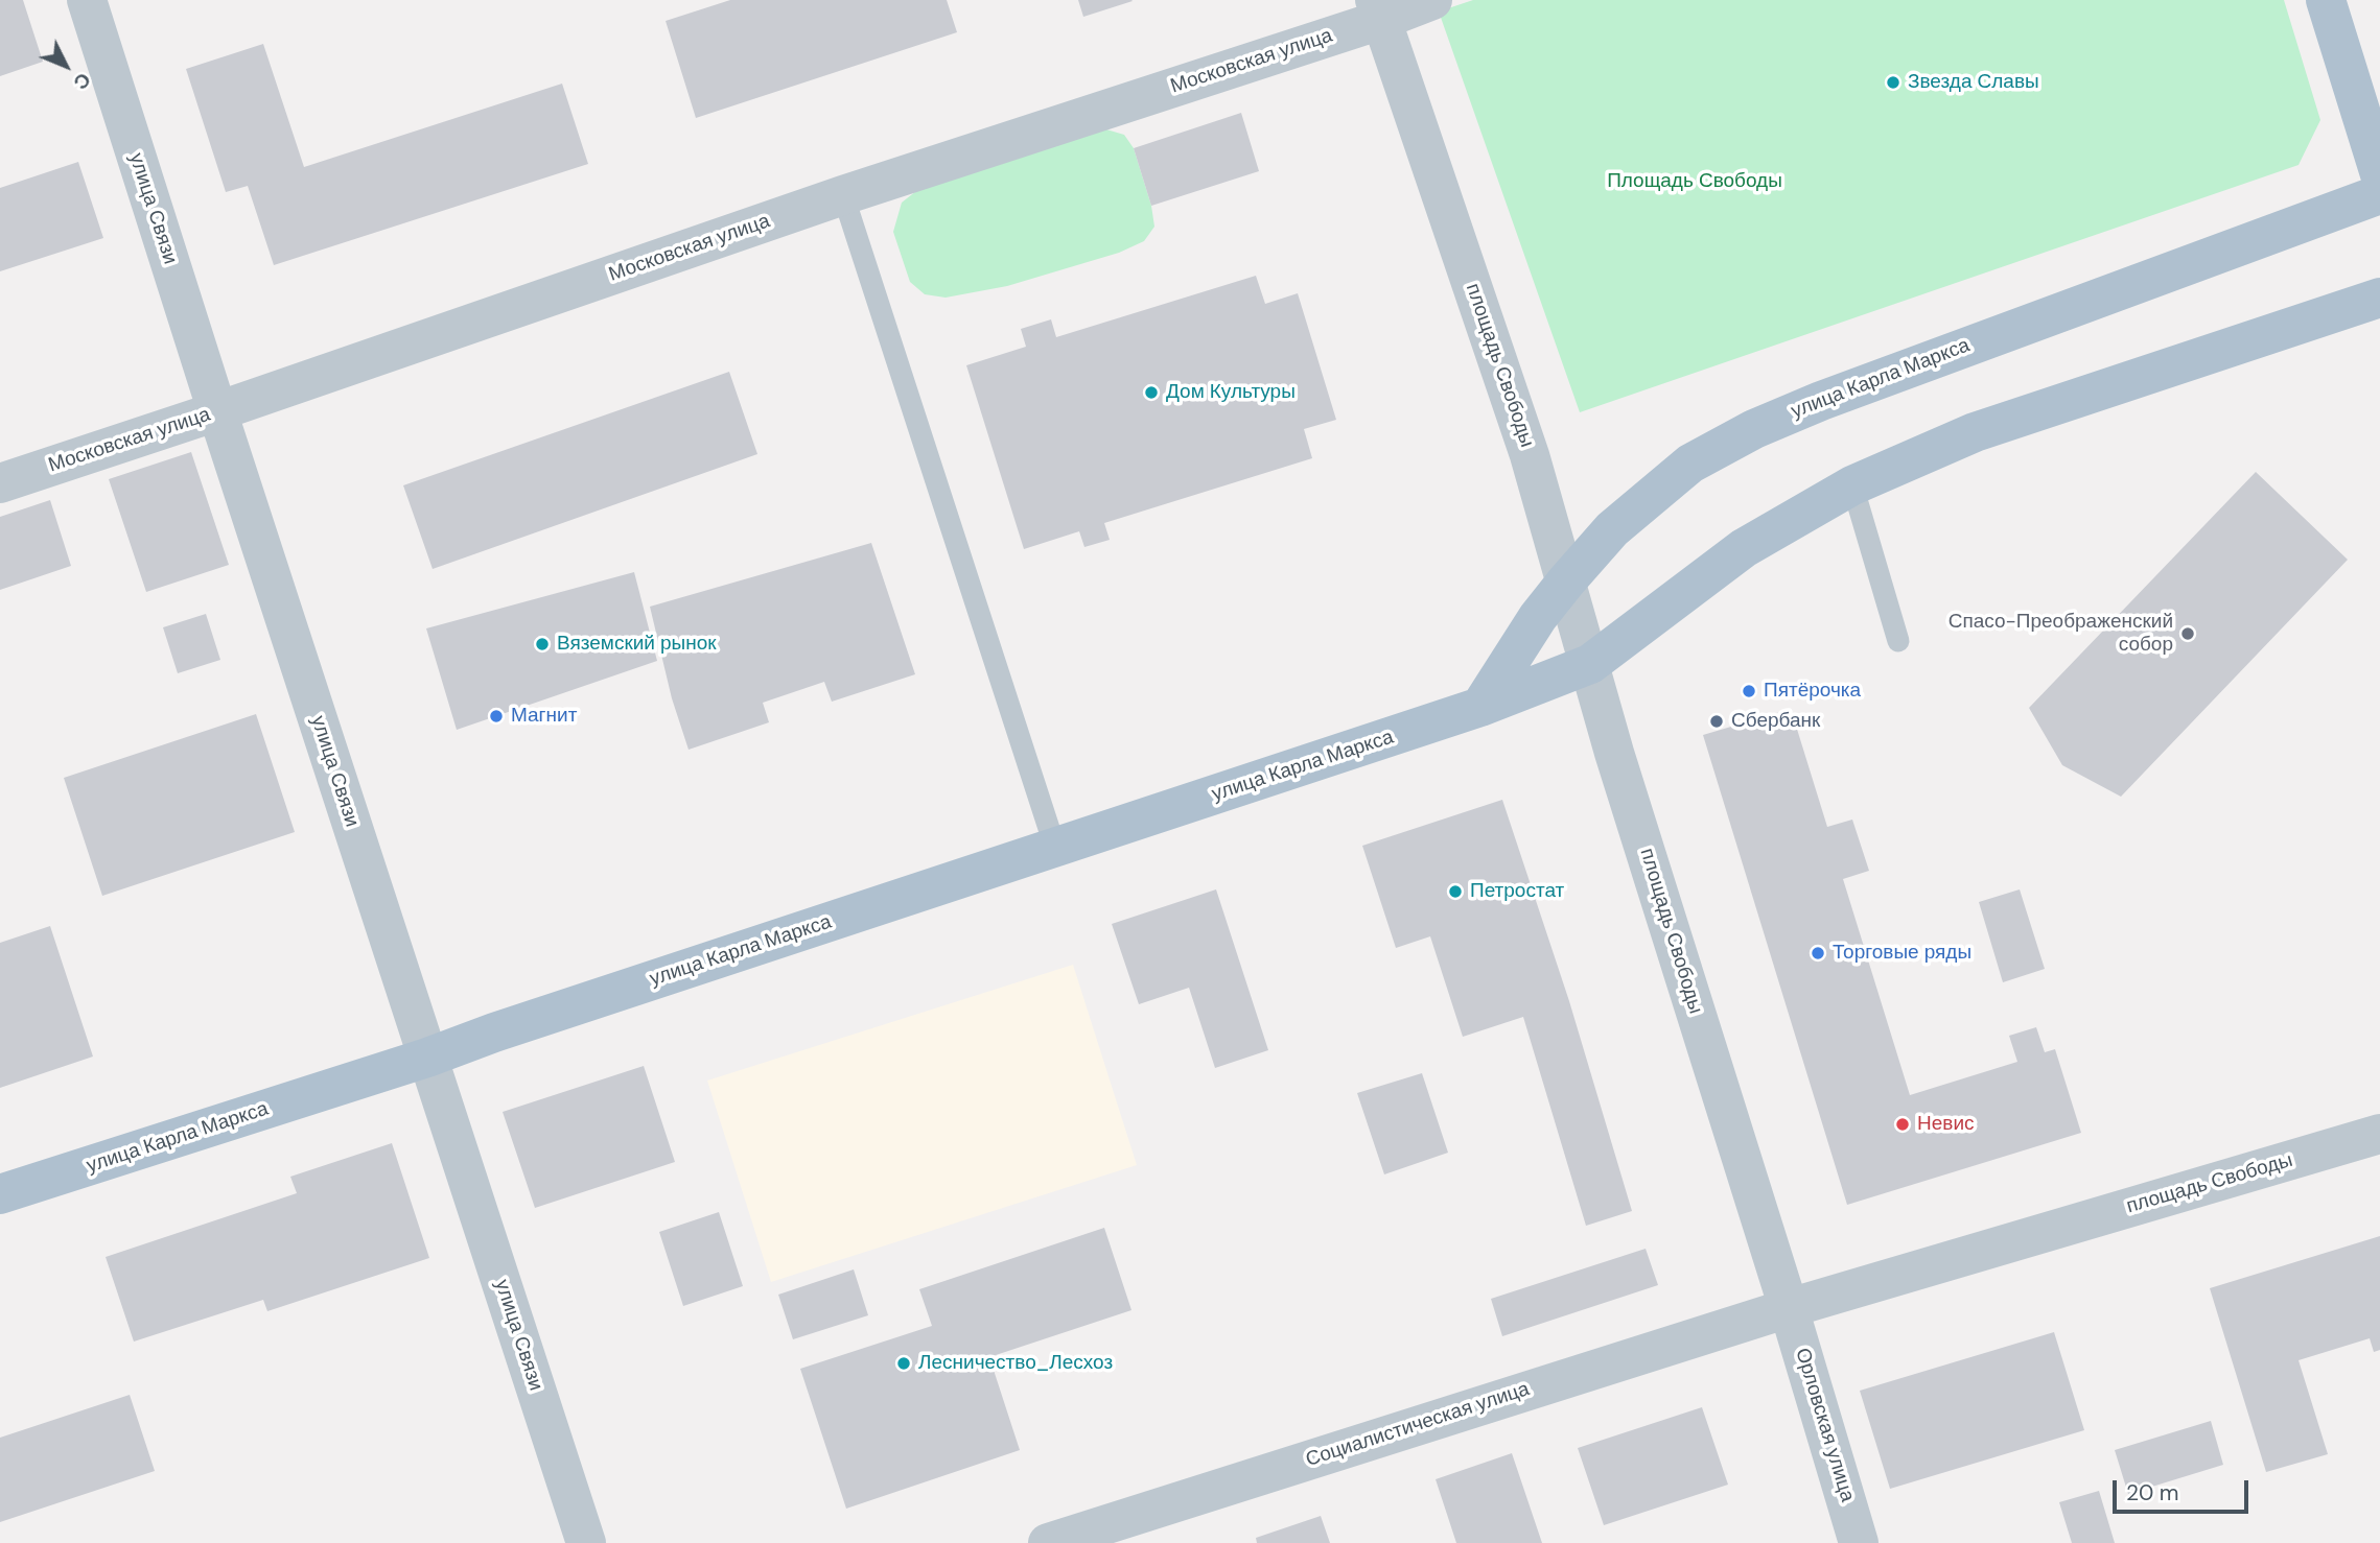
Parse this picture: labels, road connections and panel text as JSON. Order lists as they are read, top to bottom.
{
  "streets": {
    "main road": ["улица Карла Маркса"],
    "street": [
      "Московская улица",
      "улица Связи",
      "площадь Свободы",
      "Социалистическая улица",
      "Орловская улица"
    ]
  },
  "crossings": [
    ["Московская улица", "улица Связи"],
    ["Московская улица", "площадь Свободы"],
    ["улица Связи", "улица Карла Маркса"],
    ["площадь Свободы", "улица Карла Маркса"],
    ["площадь Свободы", "Социалистическая улица"],
    ["площадь Свободы", "Орловская улица"],
    ["Социалистическая улица", "Орловская улица"]
  ],
  "parks": ["Площадь Свободы"],
  "places": [
    "Звезда Славы",
    "Дом Культуры",
    "Спасо-Преображенский собор",
    "Вяземский рынок",
    "Пятёрочка",
    "Магнит",
    "Сбербанк",
    "Петростат",
    "Торговые ряды",
    "Невис",
    "Лесничество_Лесхоз"
  ],
  "scale_bar": "20 m",
  "north": "bottom right"
}
